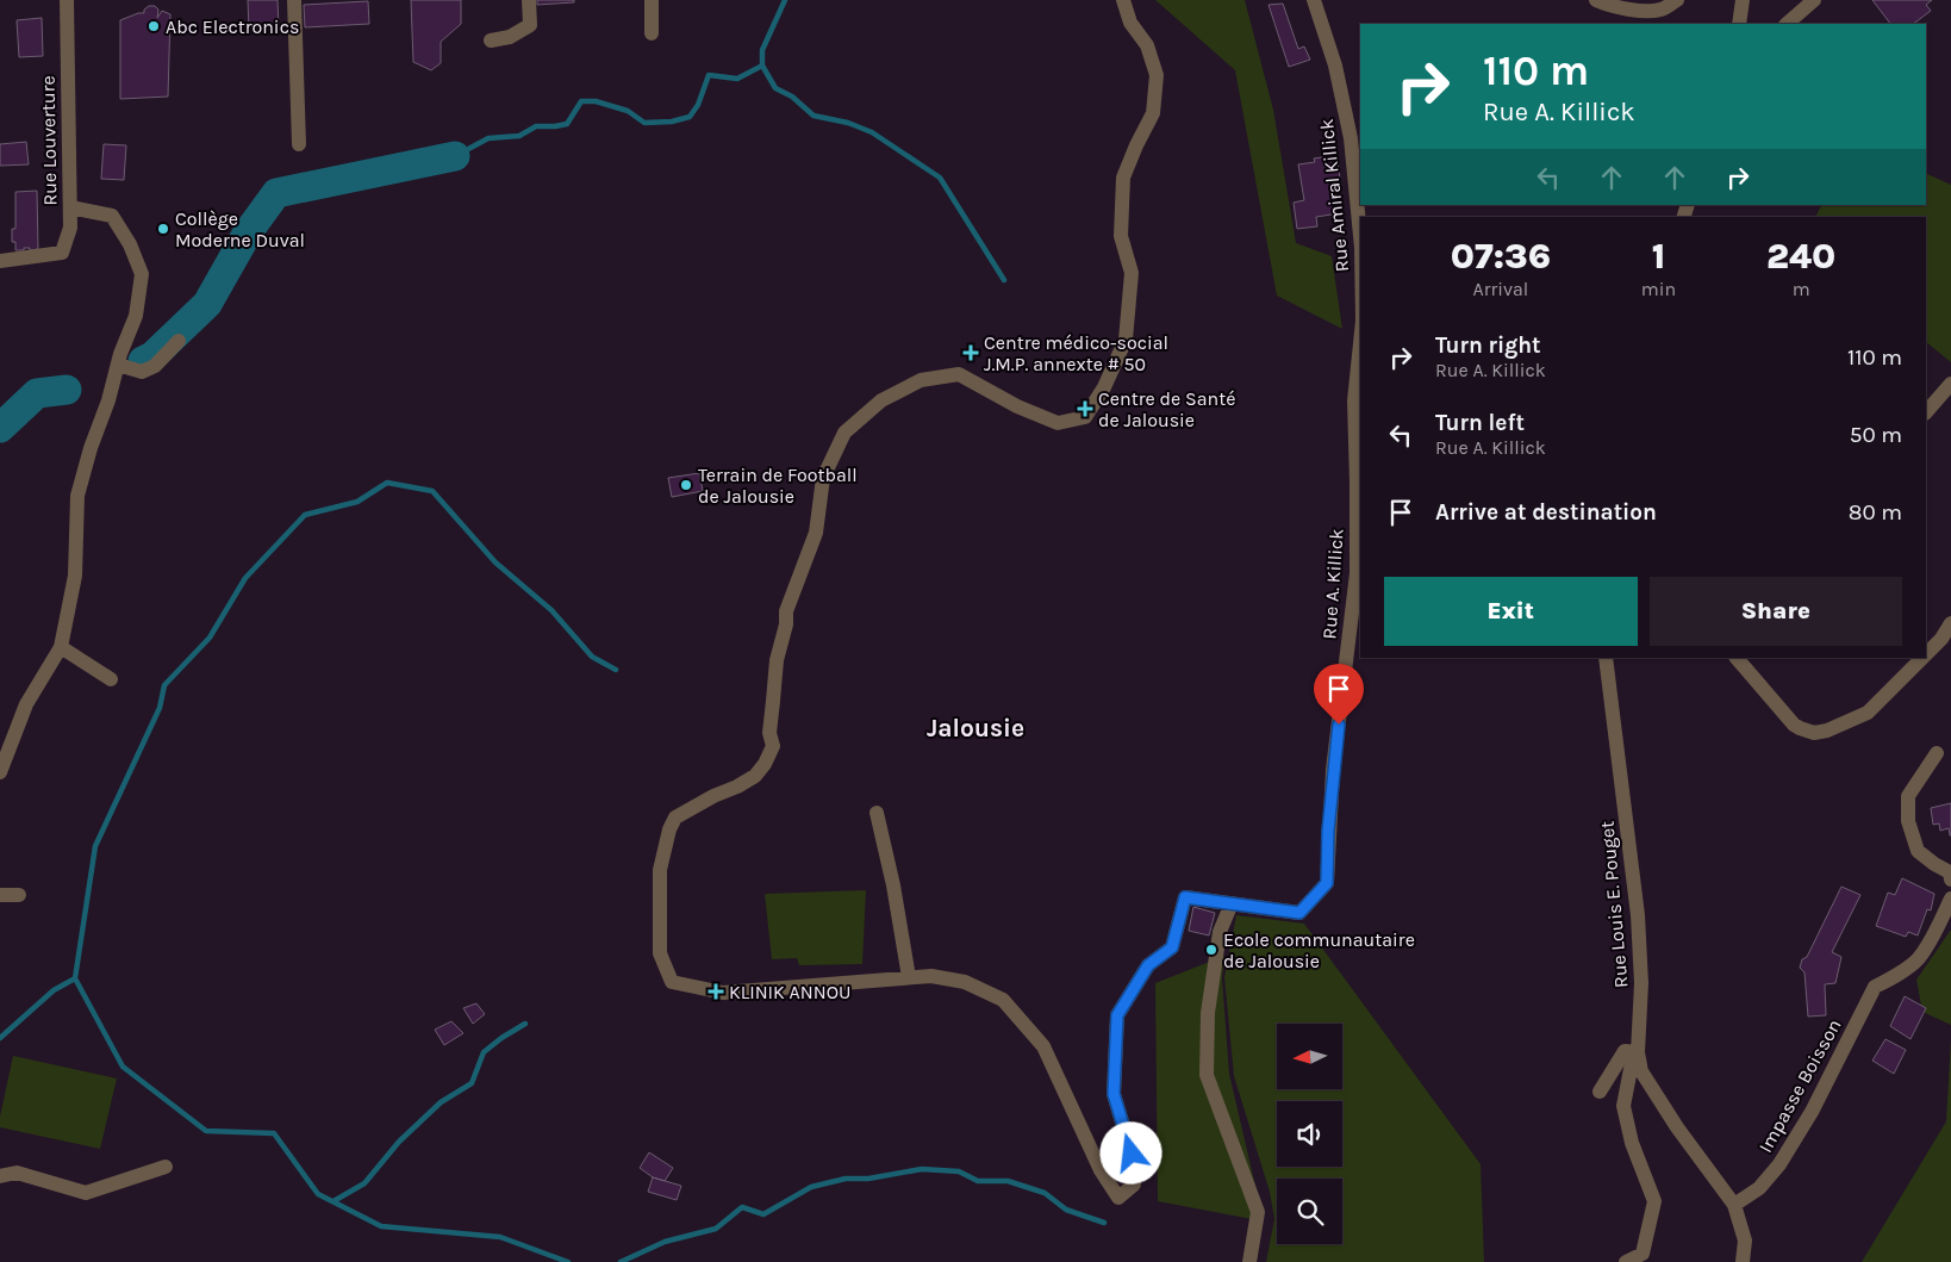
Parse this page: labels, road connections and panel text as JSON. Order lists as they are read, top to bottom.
{
  "streets": {
    "street": [
      "Rue Louverture",
      "Rue Amiral Killick",
      "Rue A. Killick",
      "Rue Louis E. Pouget",
      "Impasse Boisson"
    ]
  },
  "crossings": [
    ["Rue Louis E. Pouget", "Impasse Boisson"]
  ],
  "districts": ["Jalousie"],
  "places": {
    "other": [
      "Abc Electronics",
      "Collège Moderne Duval",
      "Terrain de Football de Jalousie",
      "Ecole communautaire de Jalousie"
    ],
    "health": ["Centre médico-social J.M.P. annexte # 50", "Centre de Santé de Jalousie", "KLINIK ANNOU"]
  },
  "north": "left",
  "page": {
    "turn": ["110 m", "Rue A. Killick"],
    "eta": [
      "07:36",
      "Arrival",
      "1",
      "min",
      "240",
      "m"
    ],
    "list": [
      {
        "name": "Turn right",
        "note": "Rue A. Killick",
        "value": "110 m"
      },
      {
        "name": "Turn left",
        "note": "Rue A. Killick",
        "value": "50 m"
      },
      {
        "name": "Arrive at destination",
        "value": "80 m"
      }
    ],
    "buttons": ["Exit", "Share"]
  }
}
